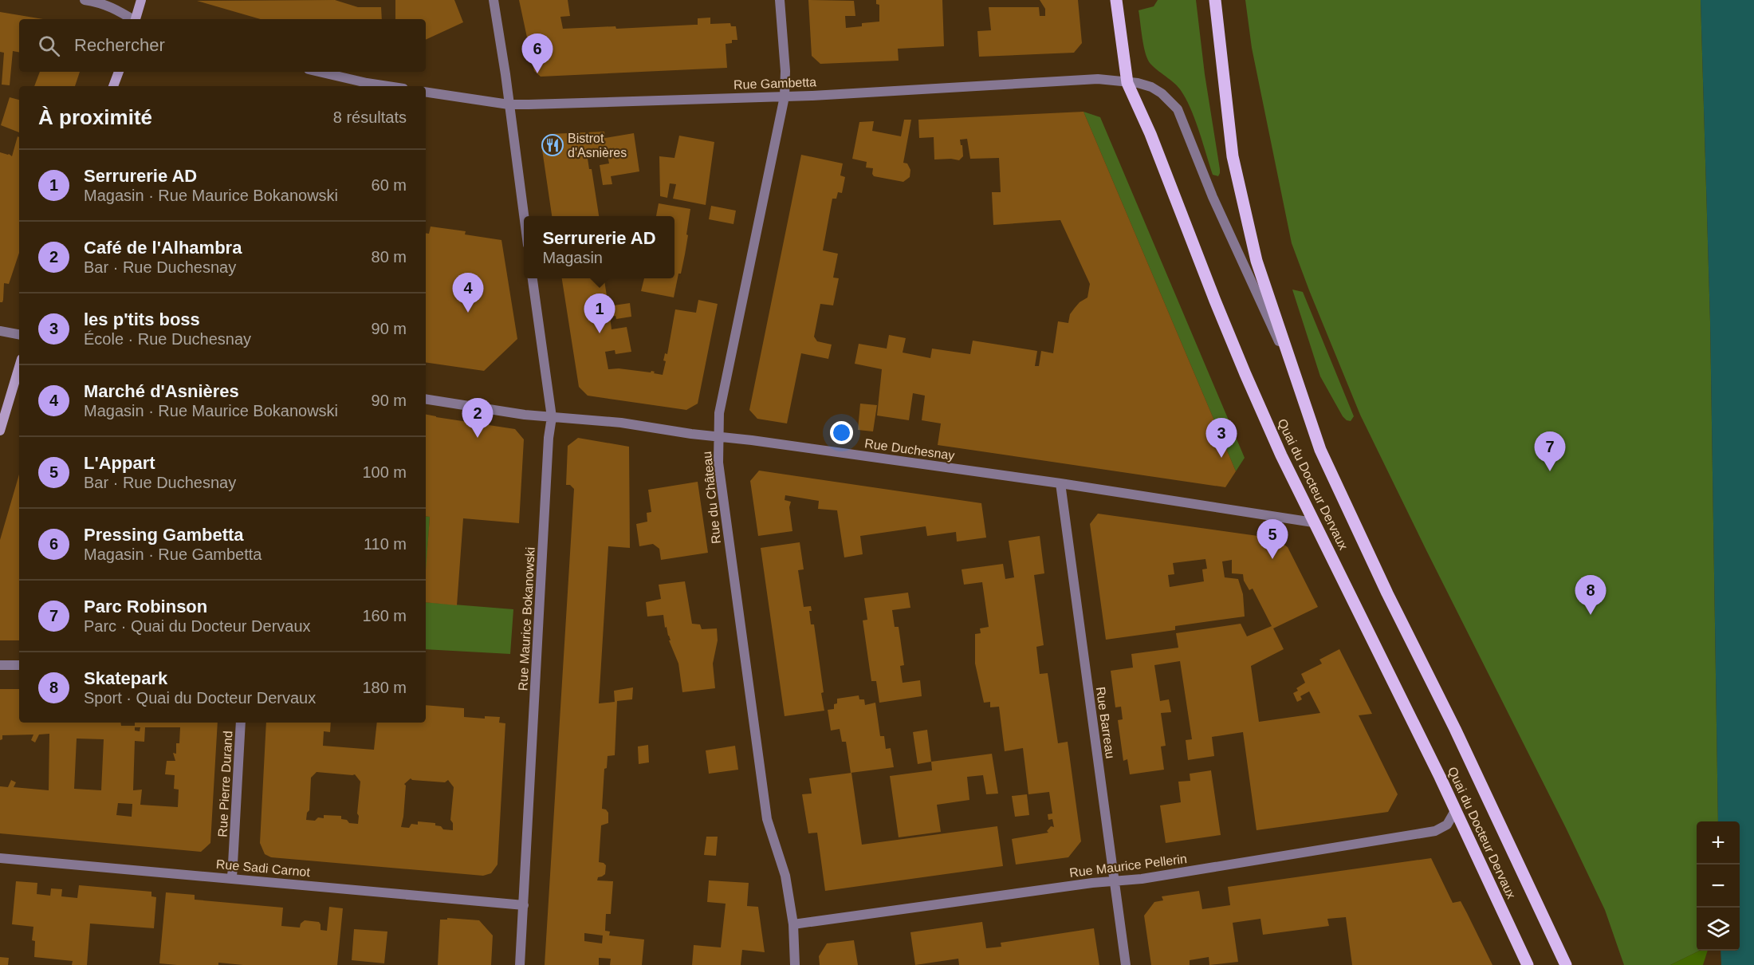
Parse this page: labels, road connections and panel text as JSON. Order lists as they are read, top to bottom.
{
  "streets": {
    "main road": ["Quai du Docteur Dervaux"],
    "street": [
      "Rue Gambetta",
      "Rue Duchesnay",
      "Rue du Château",
      "Rue Maurice Bokanowski",
      "Rue Barreau",
      "Rue Pierre Durand",
      "Rue Maurice Pellerin",
      "Rue Sadi Carnot"
    ]
  },
  "crossings": [
    ["Rue Gambetta", "Quai du Docteur Dervaux"],
    ["Rue Gambetta", "Rue du Château"],
    ["Rue Duchesnay", "Quai du Docteur Dervaux"],
    ["Rue Duchesnay", "Rue du Château"],
    ["Rue Duchesnay", "Rue Maurice Bokanowski"],
    ["Rue Duchesnay", "Rue Barreau"],
    ["Quai du Docteur Dervaux", "Rue Maurice Pellerin"],
    ["Rue du Château", "Rue Maurice Pellerin"],
    ["Rue Maurice Bokanowski", "Rue Sadi Carnot"],
    ["Rue Barreau", "Rue Maurice Pellerin"],
    ["Rue Pierre Durand", "Rue Sadi Carnot"]
  ],
  "places": {
    "restaurant": ["Bistrot d'Asnières"]
  },
  "page": {
    "search": "Rechercher",
    "pins": [
      "6",
      "4",
      "1",
      "2",
      "3",
      "7",
      "5",
      "8"
    ],
    "heading": ["À proximité", "8 résultats"],
    "list": [
      {
        "mark": "1",
        "name": "Serrurerie AD",
        "note": "Magasin · Rue Maurice Bokanowski",
        "value": "60 m"
      },
      {
        "mark": "2",
        "name": "Café de l'Alhambra",
        "note": "Bar · Rue Duchesnay",
        "value": "80 m"
      },
      {
        "mark": "3",
        "name": "les p'tits boss",
        "note": "École · Rue Duchesnay",
        "value": "90 m"
      },
      {
        "mark": "4",
        "name": "Marché d'Asnières",
        "note": "Magasin · Rue Maurice Bokanowski",
        "value": "90 m"
      },
      {
        "mark": "5",
        "name": "L'Appart",
        "note": "Bar · Rue Duchesnay",
        "value": "100 m"
      },
      {
        "mark": "6",
        "name": "Pressing Gambetta",
        "note": "Magasin · Rue Gambetta",
        "value": "110 m"
      },
      {
        "mark": "7",
        "name": "Parc Robinson",
        "note": "Parc · Quai du Docteur Dervaux",
        "value": "160 m"
      },
      {
        "mark": "8",
        "name": "Skatepark",
        "note": "Sport · Quai du Docteur Dervaux",
        "value": "180 m"
      }
    ],
    "popup": ["Serrurerie AD", "Magasin"],
    "map_buttons": ["+", "−"]
  }
}
